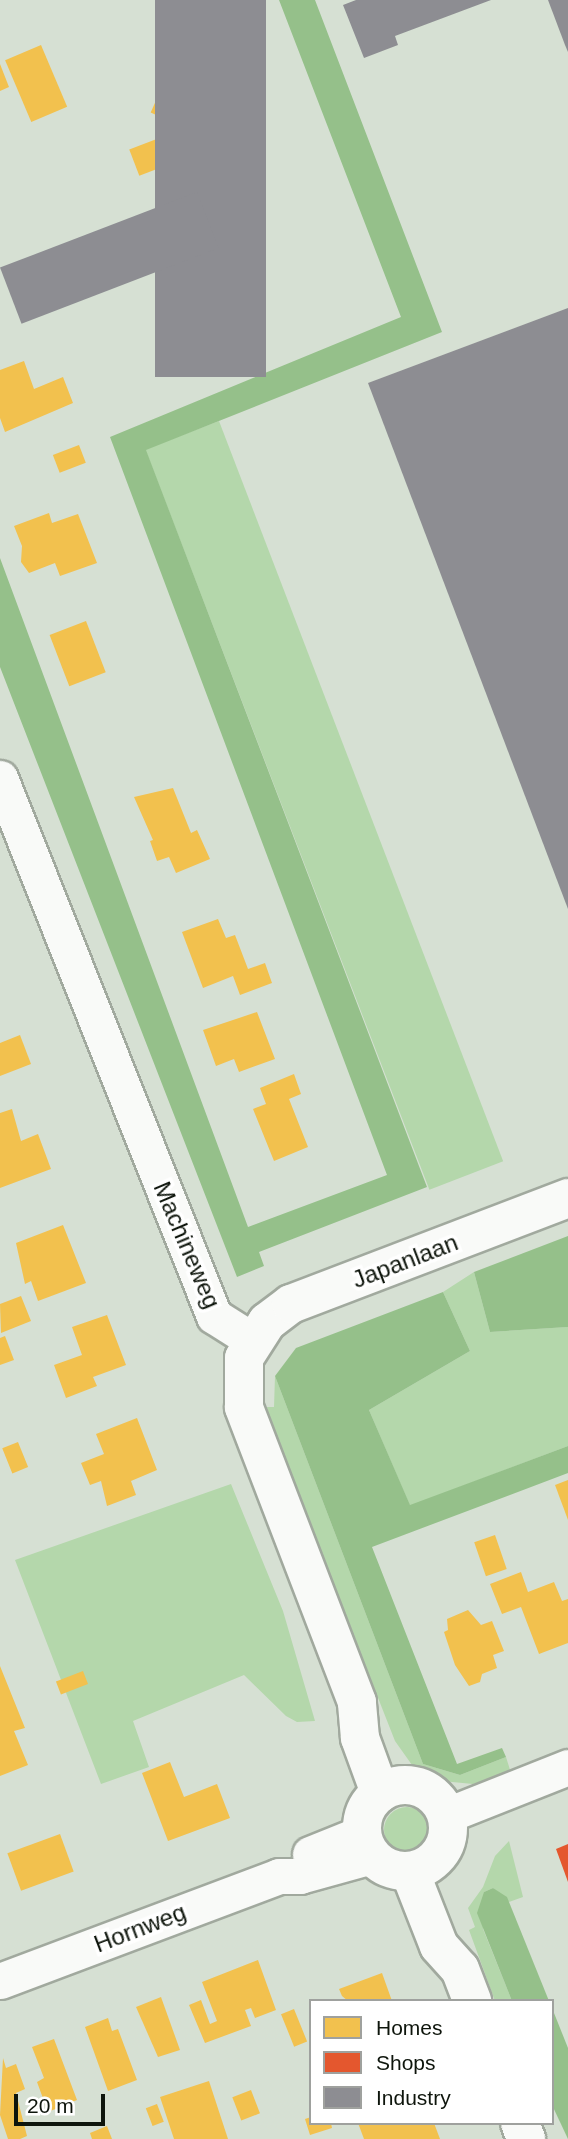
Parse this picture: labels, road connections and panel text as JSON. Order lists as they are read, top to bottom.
{
  "streets": {
    "street": ["Machineweg", "Japanlaan", "Hornweg"]
  },
  "crossings": [
    ["Machineweg", "Japanlaan"]
  ],
  "legend": ["Homes", "Shops", "Industry"],
  "scale_bar": "20 m"
}
